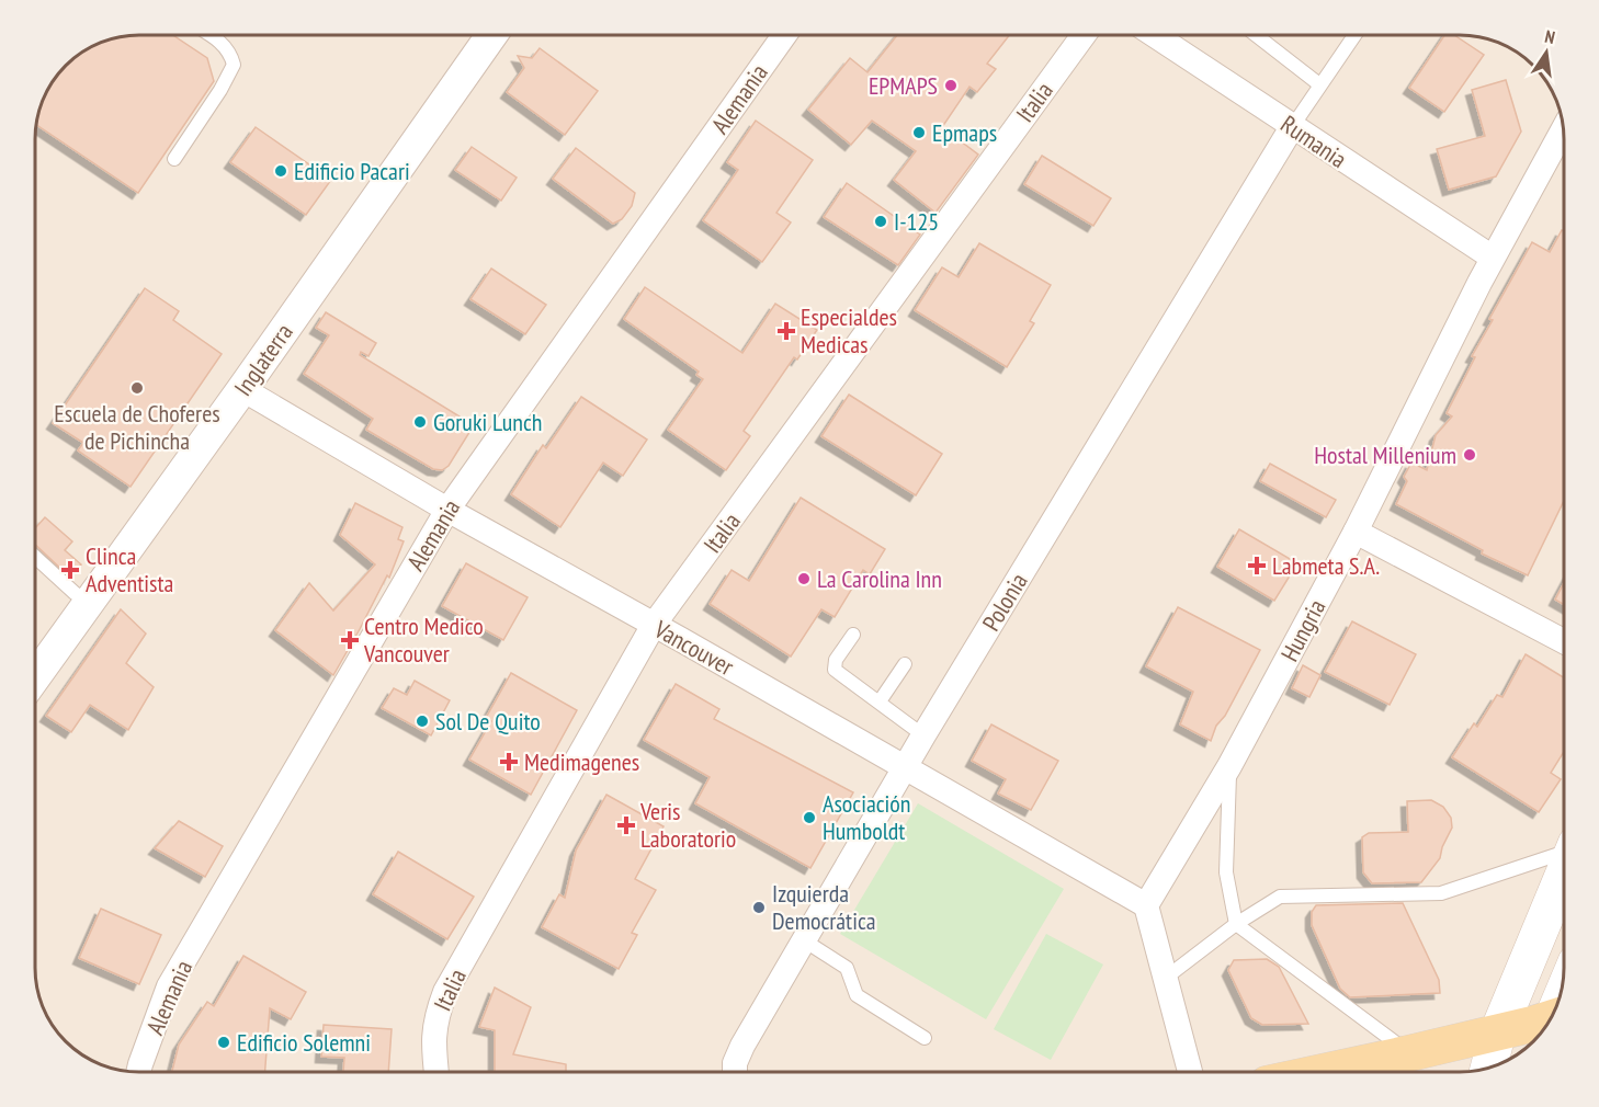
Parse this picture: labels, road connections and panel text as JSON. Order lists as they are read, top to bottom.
{
  "streets": {
    "street": [
      "Alemania",
      "Italia",
      "Rumania",
      "Inglaterra",
      "Polonia",
      "Hungria",
      "Vancouver"
    ]
  },
  "crossings": [
    ["Alemania", "Vancouver"],
    ["Italia", "Vancouver"],
    ["Rumania", "Polonia"],
    ["Rumania", "Hungria"],
    ["Inglaterra", "Vancouver"],
    ["Polonia", "Vancouver"],
    ["Hungria", "Vancouver"]
  ],
  "places": {
    "other": [
      "EPMAPS",
      "Epmaps",
      "Edificio Pacari",
      "I-125",
      "Escuela de Choferes de Pichincha",
      "Goruki Lunch",
      "Hostal Millenium",
      "La Carolina Inn",
      "Sol De Quito",
      "Asociación Humboldt",
      "Izquierda Democrática",
      "Edificio Solemni"
    ],
    "health": [
      "Especialdes Medicas",
      "Labmeta S.A.",
      "Clinca Adventista",
      "Centro Medico Vancouver",
      "Medimagenes",
      "Veris Laboratorio"
    ]
  },
  "north": "top"
}
